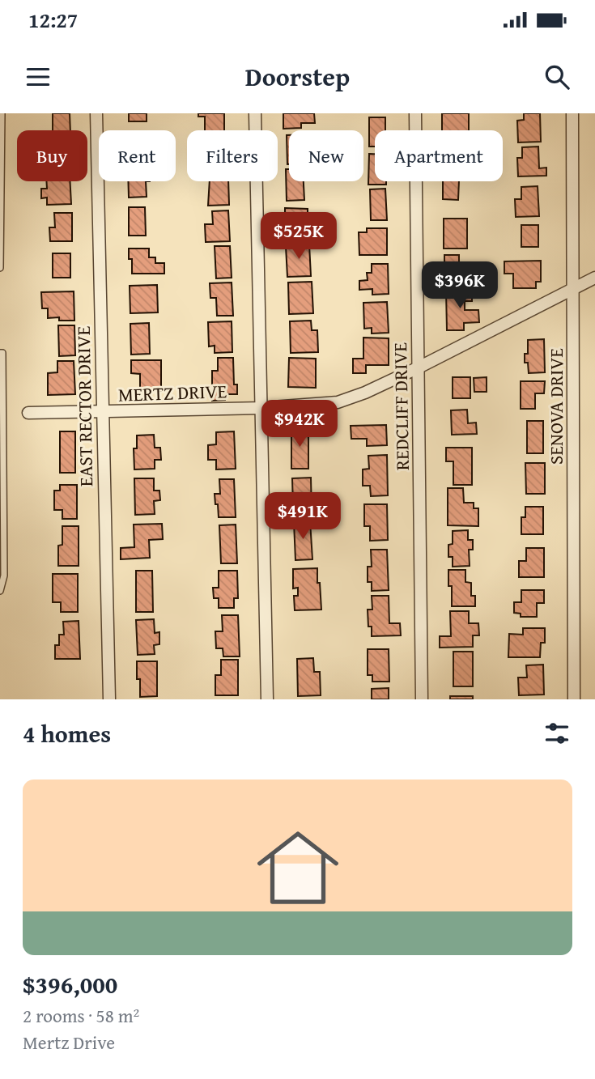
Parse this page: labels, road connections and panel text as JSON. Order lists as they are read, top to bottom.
{
  "streets": {
    "street": [
      "MERTZ DRIVE",
      "EAST RECTOR DRIVE",
      "REDCLIFF DRIVE",
      "SENOVA DRIVE"
    ]
  },
  "crossings": [
    ["MERTZ DRIVE", "EAST RECTOR DRIVE"],
    ["MERTZ DRIVE", "REDCLIFF DRIVE"],
    ["MERTZ DRIVE", "SENOVA DRIVE"]
  ],
  "page": {
    "status": "12:27",
    "header": "Doorstep",
    "chip": [
      "Buy",
      "Rent",
      "Filters",
      "New",
      "Apartment"
    ],
    "price": [
      "$525K",
      "$396K",
      "$942K",
      "$491K"
    ],
    "heading": "4 homes",
    "list": [
      {
        "name": "$396,000",
        "note": "2 rooms · 58 m² · Mertz Drive"
      }
    ]
  }
}
